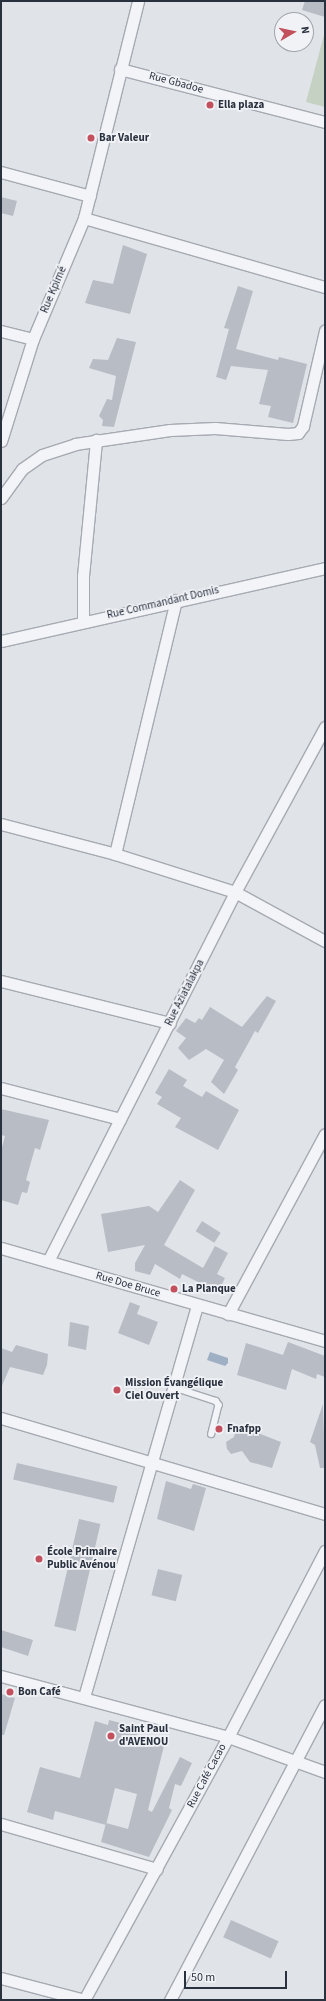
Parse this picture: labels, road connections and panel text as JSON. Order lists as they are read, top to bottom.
{
  "streets": {
    "street": [
      "Rue Gbadoe",
      "Rue Kpimé",
      "Rue Commandant Domis",
      "Rue Aziatalakpa",
      "Rue Doe Bruce",
      "Rue Café Cacao"
    ]
  },
  "crossings": [
    ["Rue Gbadoe", "Rue Kpimé"],
    ["Rue Aziatalakpa", "Rue Doe Bruce"]
  ],
  "places": [
    "Ella plaza",
    "Bar Valeur",
    "La Planque",
    "Mission Évangélique Ciel Ouvert",
    "Fnafpp",
    "École Primaire Public Avénou",
    "Bon Café",
    "Saint Paul d'AVENOU"
  ],
  "scale_bar": "50 m",
  "north": "right"
}
